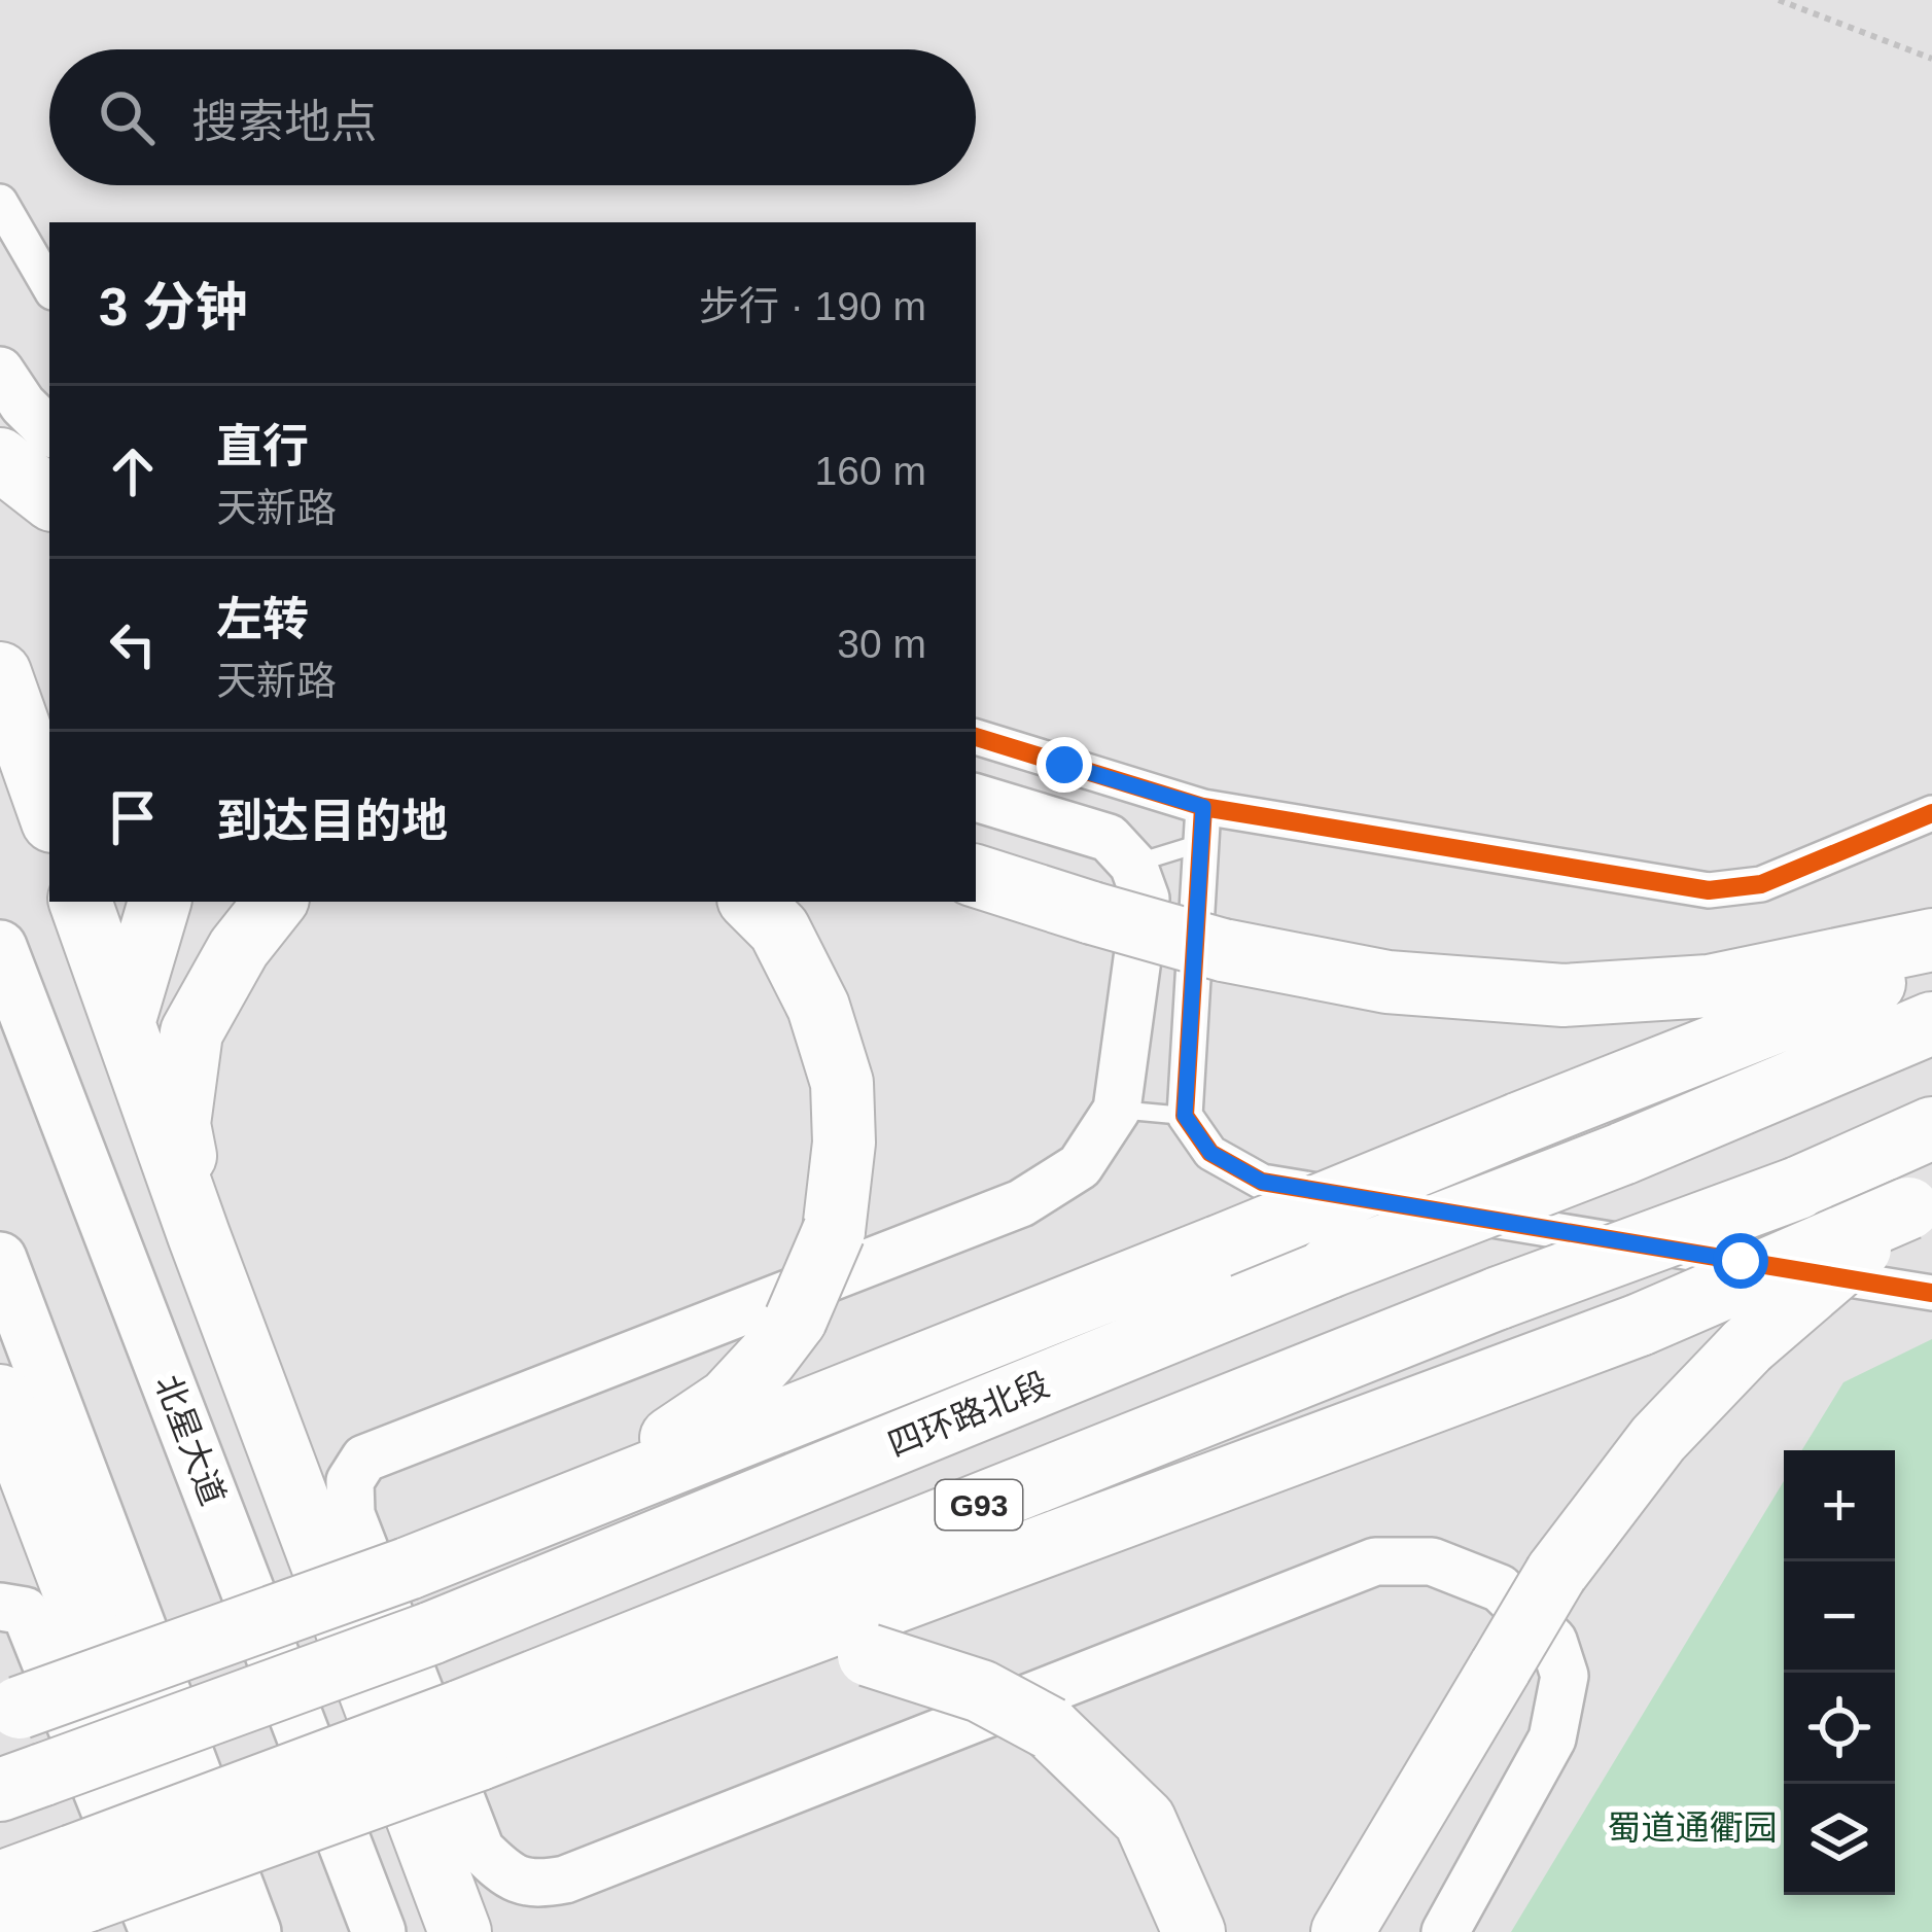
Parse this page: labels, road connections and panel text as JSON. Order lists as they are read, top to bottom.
{
  "streets": {
    "highway": ["四环路北段", "G93"],
    "main road": ["北星大道"]
  },
  "parks": ["蜀道通衢园"],
  "page": {
    "search": "搜索地点",
    "heading": ["3 分钟", "步行 · 190 m"],
    "list": [
      ["直行", "天新路", "160 m"],
      ["左转", "天新路", "30 m"],
      "到达目的地"
    ],
    "map_buttons": ["+", "−"]
  }
}
